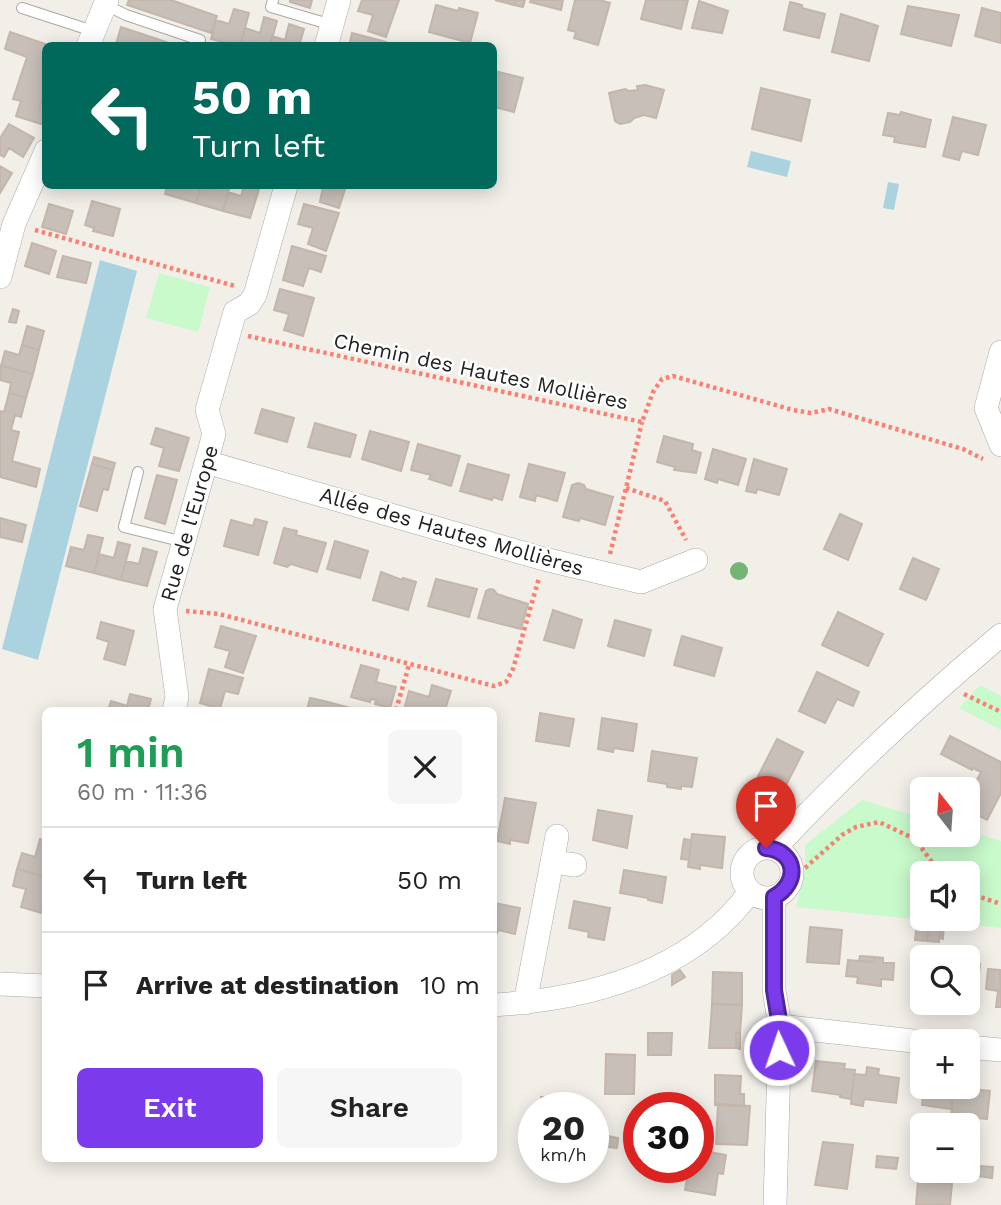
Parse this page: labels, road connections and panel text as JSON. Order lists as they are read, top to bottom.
{
  "streets": {
    "street": ["Rue de l'Europe", "Allée des Hautes Mollières"],
    "path": ["Chemin des Hautes Mollières"]
  },
  "crossings": [
    ["Rue de l'Europe", "Allée des Hautes Mollières"]
  ],
  "north": "top",
  "page": {
    "turn": ["50 m", "Turn left"],
    "heading": ["1 min", "60 m · 11:36"],
    "map_buttons": ["+", "−"],
    "list": [
      {
        "name": "Turn left",
        "value": "50 m"
      },
      {
        "name": "Arrive at destination",
        "value": "10 m"
      }
    ],
    "buttons": ["Exit", "Share"],
    "speed": "20 km/h",
    "limit": "30"
  }
}
